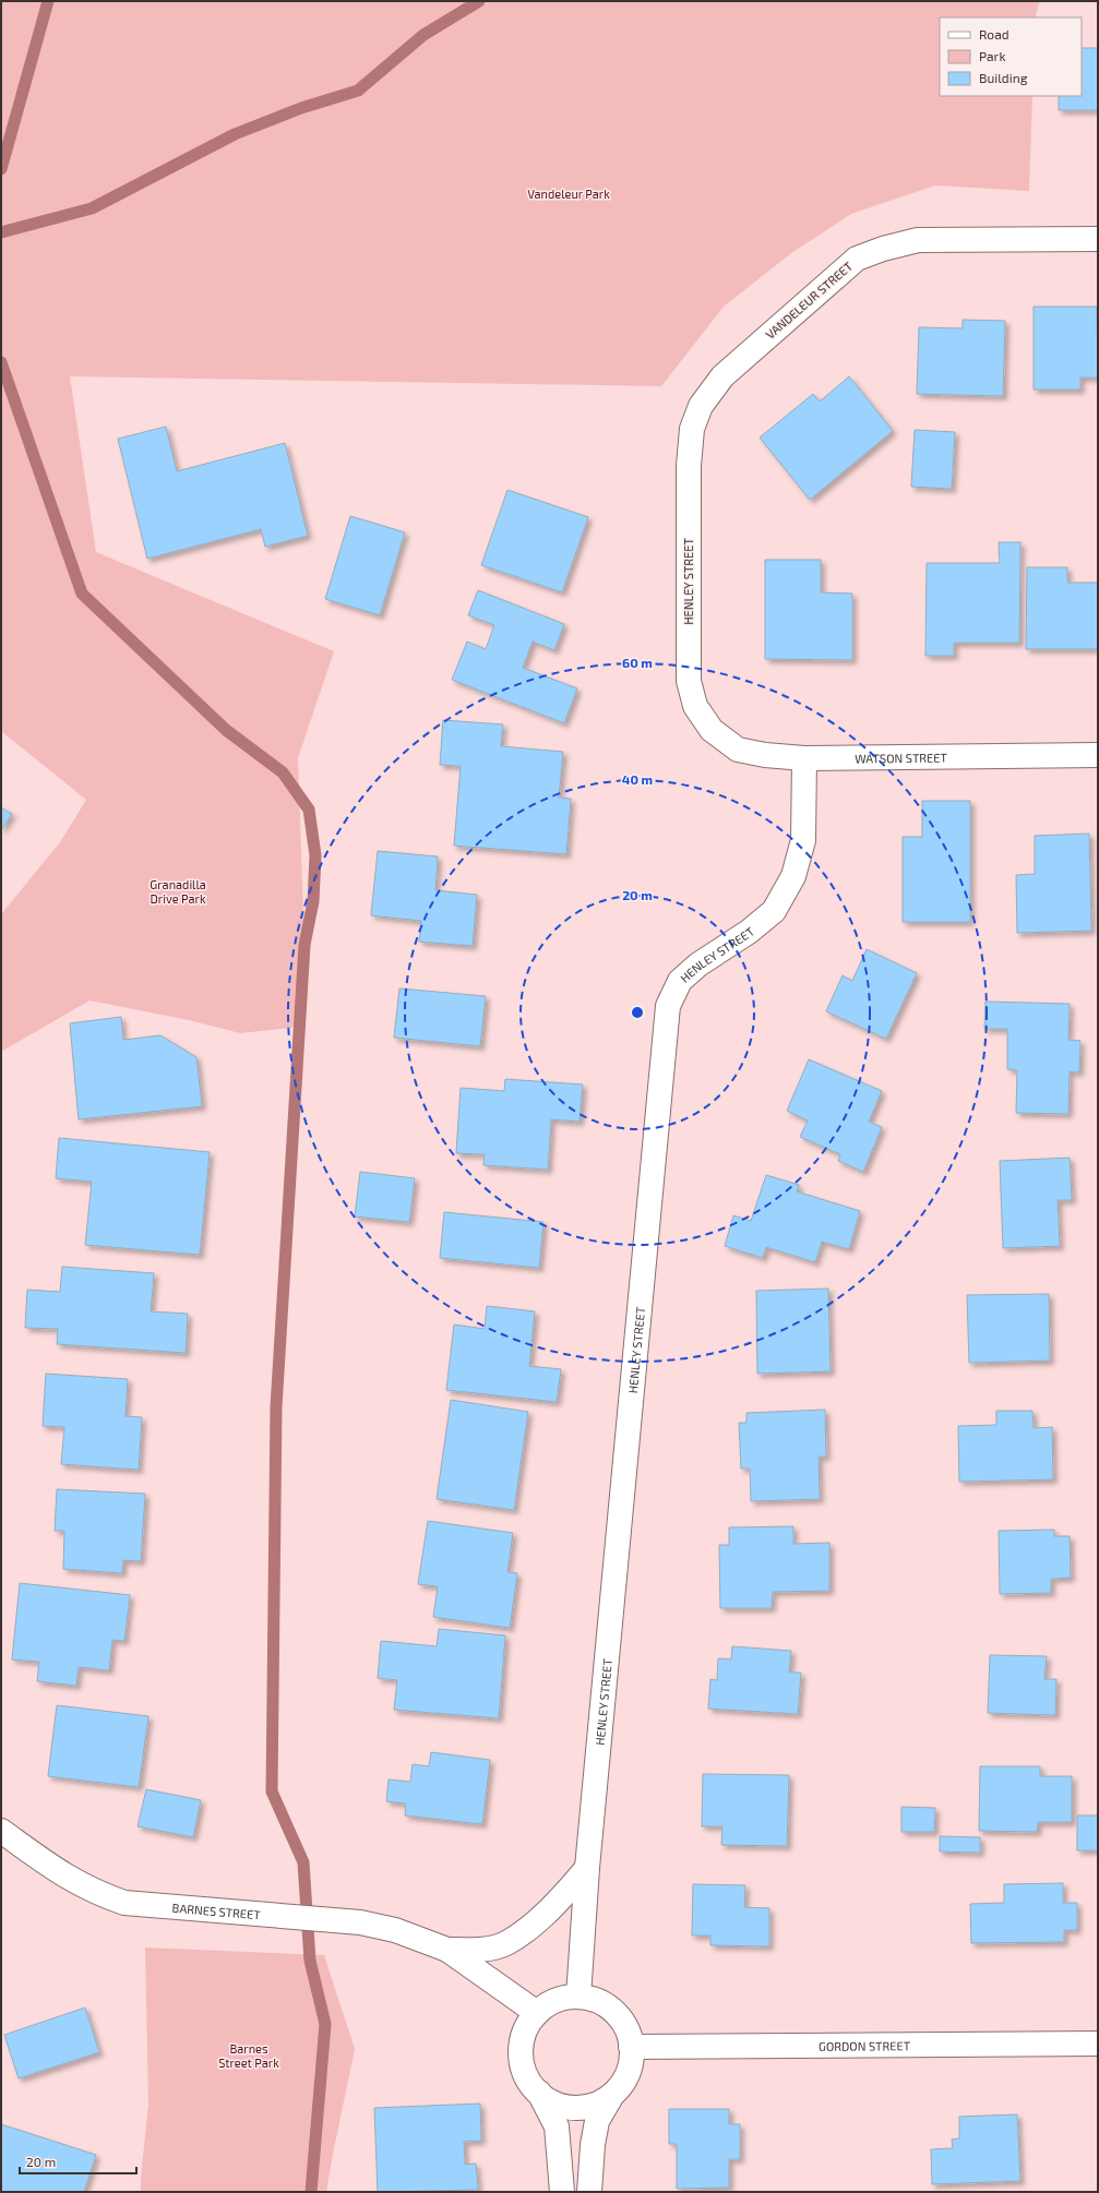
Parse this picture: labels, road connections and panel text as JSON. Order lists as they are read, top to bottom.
{
  "streets": {
    "street": [
      "VANDELEUR STREET",
      "HENLEY STREET",
      "WATSON STREET",
      "BARNES STREET",
      "GORDON STREET"
    ]
  },
  "crossings": [
    ["VANDELEUR STREET", "HENLEY STREET"],
    ["HENLEY STREET", "WATSON STREET"],
    ["HENLEY STREET", "BARNES STREET"],
    ["HENLEY STREET", "GORDON STREET"],
    ["BARNES STREET", "GORDON STREET"]
  ],
  "parks": ["Vandeleur Park", "Granadilla Drive Park", "Barnes Street Park"],
  "legend": ["Road", "Park", "Building"],
  "scale_bar": "20 m",
  "rings": ["60 m", "40 m", "20 m"]
}
